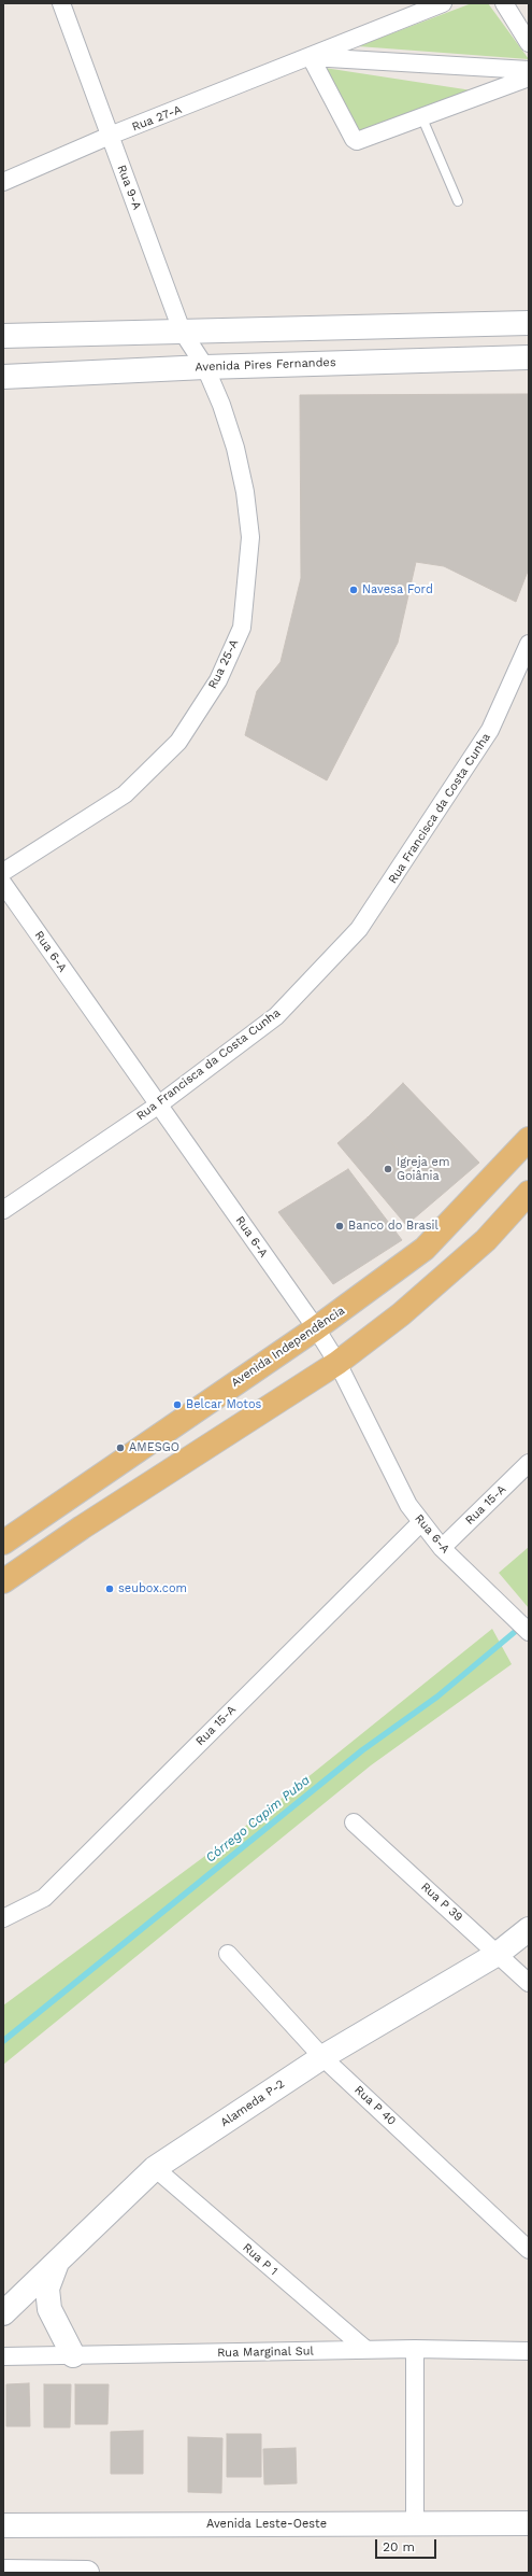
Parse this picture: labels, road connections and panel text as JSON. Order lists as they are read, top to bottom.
{
  "streets": {
    "main road": [
      "Avenida Pires Fernandes",
      "Avenida Independência",
      "Alameda P-2",
      "Avenida Leste-Oeste"
    ],
    "street": [
      "Rua 27-A",
      "Rua 9-A",
      "Rua 25-A",
      "Rua Francisca da Costa Cunha",
      "Rua 6-A",
      "Rua 15-A",
      "Rua P 39",
      "Rua P 40",
      "Rua P 1",
      "Rua Marginal Sul"
    ]
  },
  "crossings": [
    ["Rua 27-A", "Rua 9-A"],
    ["Rua 9-A", "Avenida Pires Fernandes"],
    ["Rua 9-A", "Rua 25-A"],
    ["Avenida Pires Fernandes", "Rua 25-A"],
    ["Rua Francisca da Costa Cunha", "Rua 6-A"],
    ["Rua 6-A", "Avenida Independência"],
    ["Rua 6-A", "Rua 15-A"],
    ["Rua P 39", "Alameda P-2"],
    ["Alameda P-2", "Rua P 40"],
    ["Alameda P-2", "Rua P 1"],
    ["Rua P 1", "Rua Marginal Sul"]
  ],
  "water": ["Córrego Capim Puba"],
  "places": [
    "Navesa Ford",
    "Igreja em Goiânia",
    "Banco do Brasil",
    "Belcar Motos",
    "AMESGO",
    "seubox.com"
  ],
  "scale_bar": "20 m"
}
